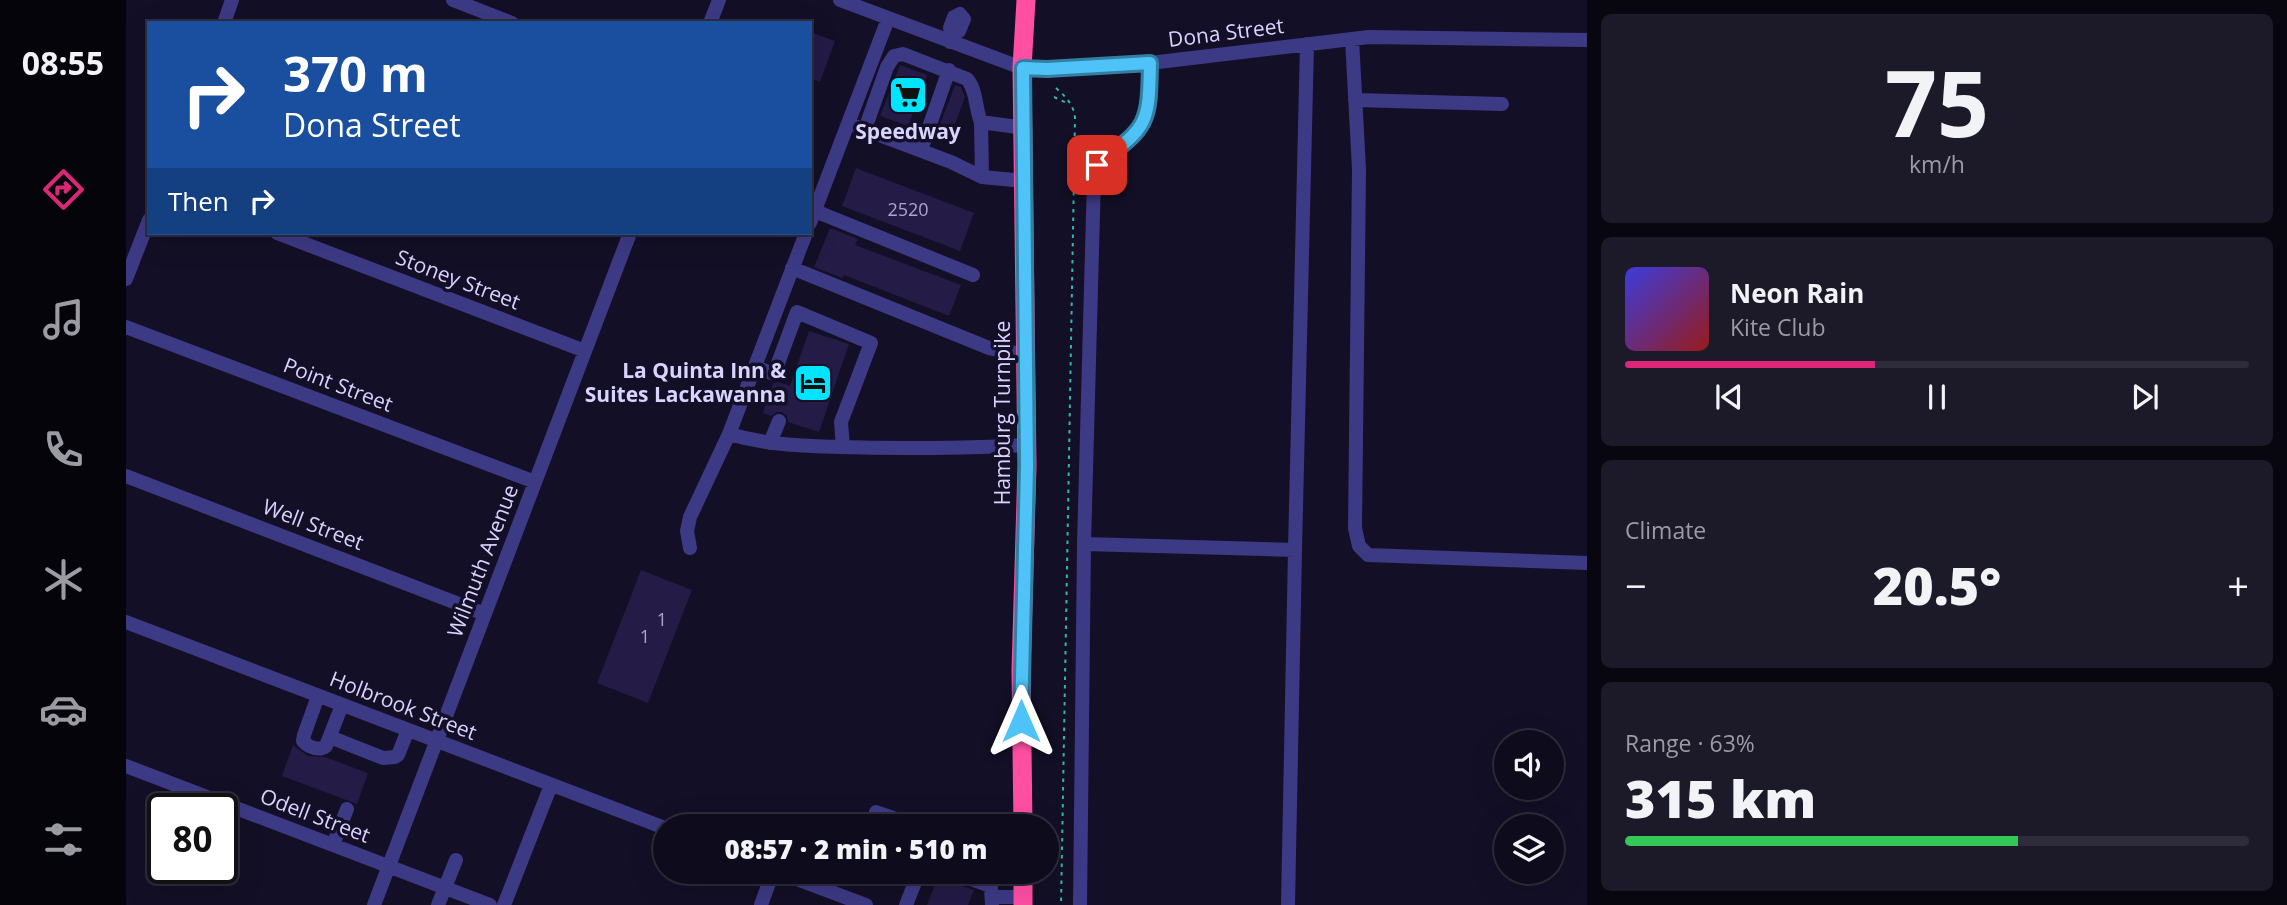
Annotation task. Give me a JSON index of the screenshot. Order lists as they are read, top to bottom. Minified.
{"streets":{"highway":["Hamburg Turnpike"],"street":["Dona Street","Stoney Street","Point Street","Well Street","Wilmuth Avenue","Holbrook Street","Odell Street"]},"crossings":[["Dona Street","Hamburg Turnpike"],["Stoney Street","Wilmuth Avenue"],["Point Street","Wilmuth Avenue"],["Well Street","Wilmuth Avenue"],["Wilmuth Avenue","Holbrook Street"],["Wilmuth Avenue","Odell Street"]],"places":{"supermarket":["Speedway"],"hotel":["La Quinta Inn & Suites Lackawanna"]},"house_numbers":["2520","1","1"],"page":{"tabs":"08:55","tile":[["75","km/h"],"Climate",["Range · 63%","315 km"]],"turn":["370 m","Dona Street"],"then":"Then","song":["Neon Rain","Kite Club"],"heat":["−","20.5°","+"],"limit":"80","trip":"08:57 · 2 min · 510 m"}}
